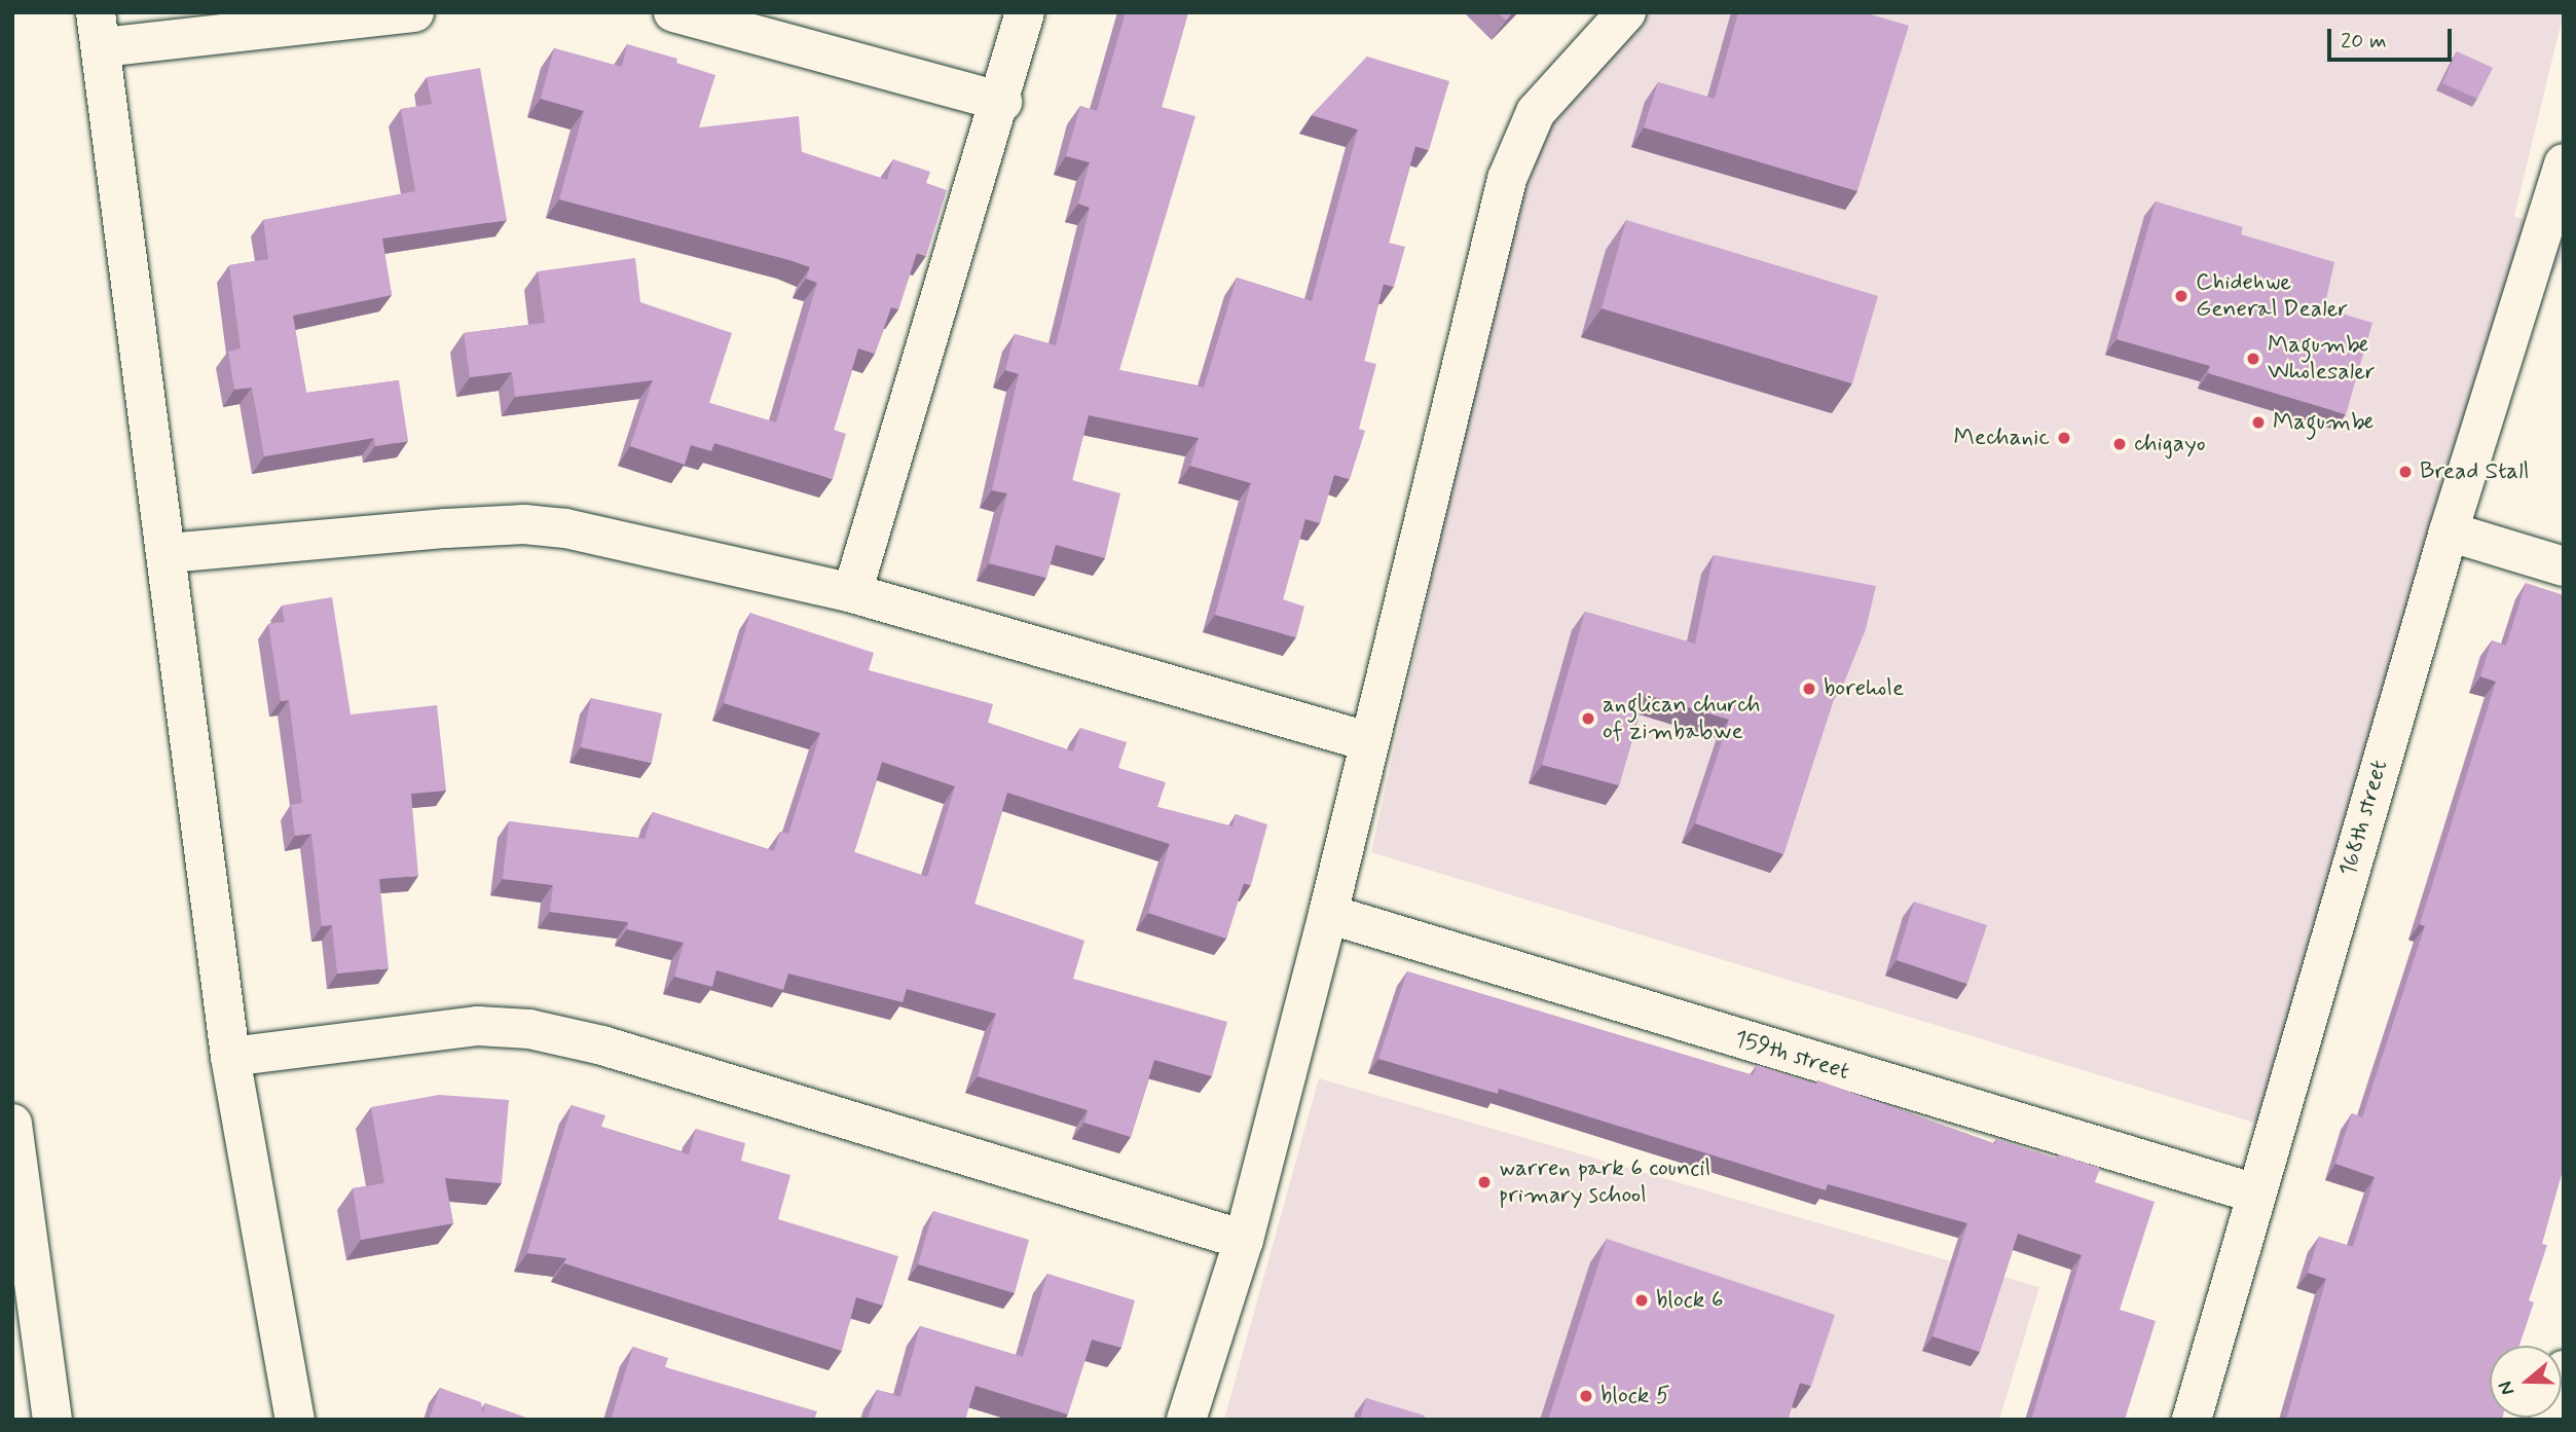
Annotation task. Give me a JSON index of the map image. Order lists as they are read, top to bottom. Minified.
{"streets":{"main road":["168th street","159th street"]},"crossings":[["168th street","159th street"]],"places":["Chidehwe General Dealer","Magumbe Wholesaler","Magumbe","Mechanic","chigayo","Bread Stall","borehole","anglican church of zimbabwe","warren park 6 council primary school","block 6","block 5"],"scale_bar":"20 m","north":"left"}
